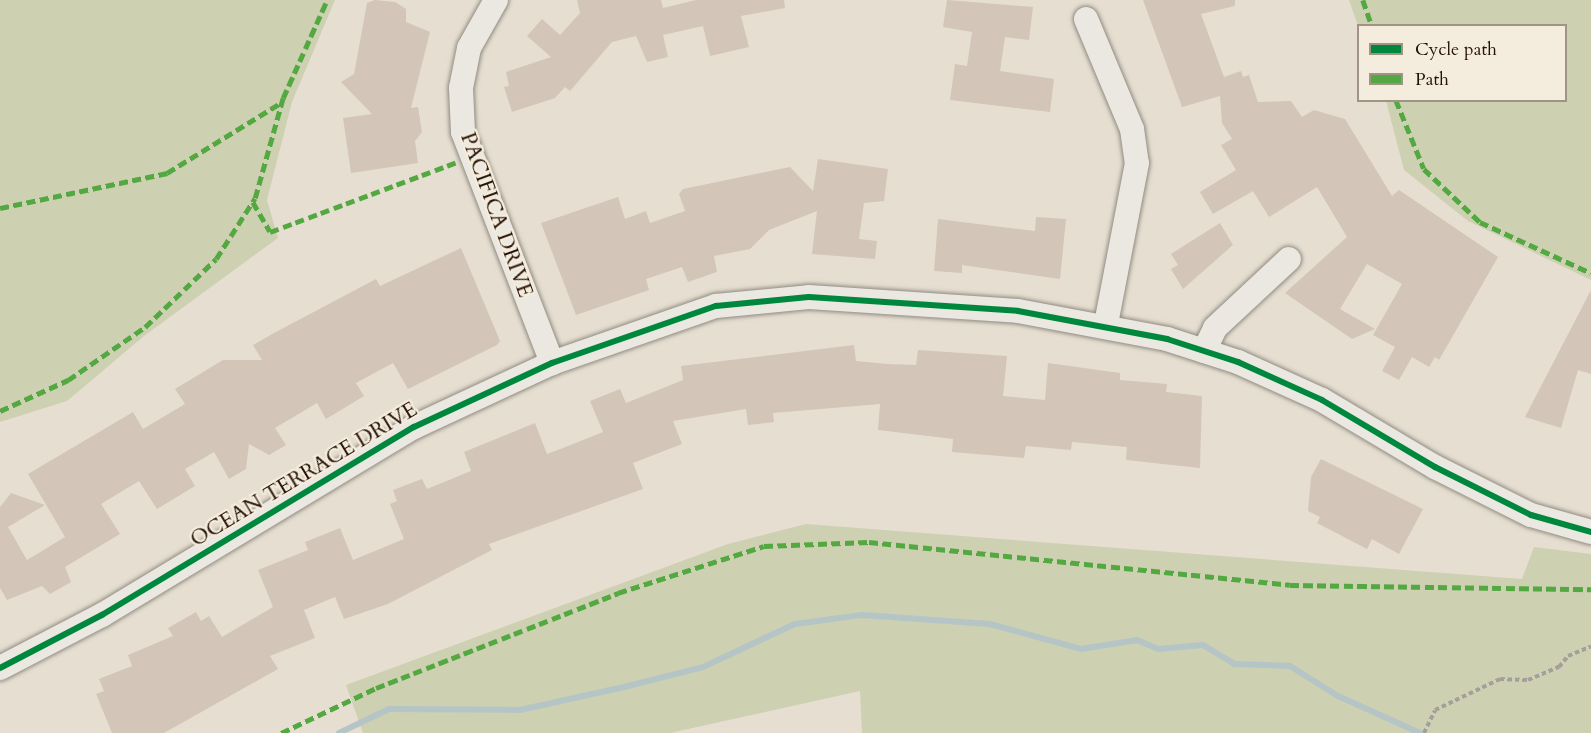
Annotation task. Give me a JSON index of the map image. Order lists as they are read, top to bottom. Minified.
{"streets":{"street":["PACIFICA DRIVE","OCEAN TERRACE DRIVE"]},"crossings":[["PACIFICA DRIVE","OCEAN TERRACE DRIVE"]],"legend":["Cycle path","Path"]}
